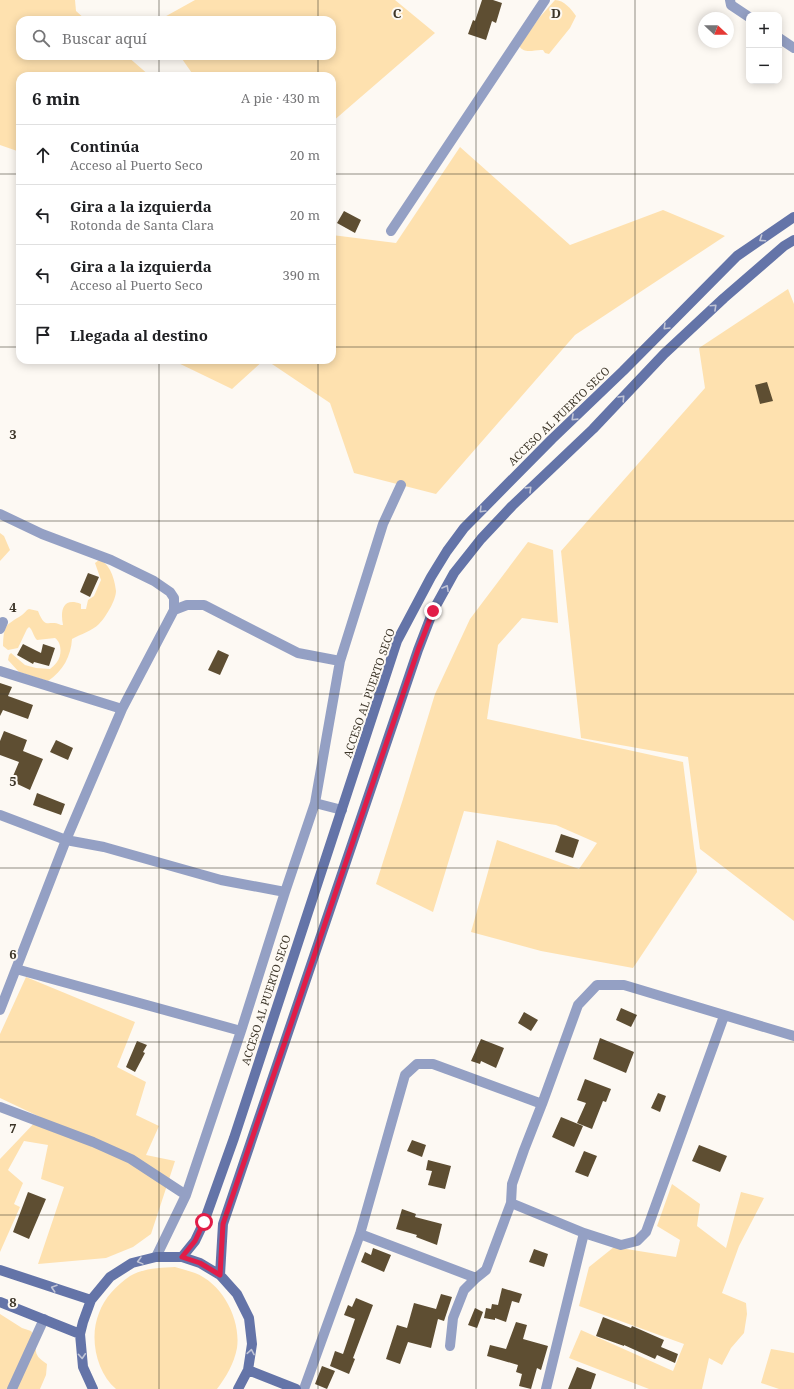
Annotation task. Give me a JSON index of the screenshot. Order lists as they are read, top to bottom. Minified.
{"streets":{"main road":["ACCESO AL PUERTO SECO"]},"north":"right","page":{"map_buttons":["+","−"],"search":"Buscar aquí","heading":["6 min","A pie · 430 m"],"list":[["Continúa","Acceso al Puerto Seco","20 m"],["Gira a la izquierda","Rotonda de Santa Clara","20 m"],["Gira a la izquierda","Acceso al Puerto Seco","390 m"],"Llegada al destino"]},"grid":{"columns":["C","D"],"rows":["3","4","5","6","7","8"]}}
